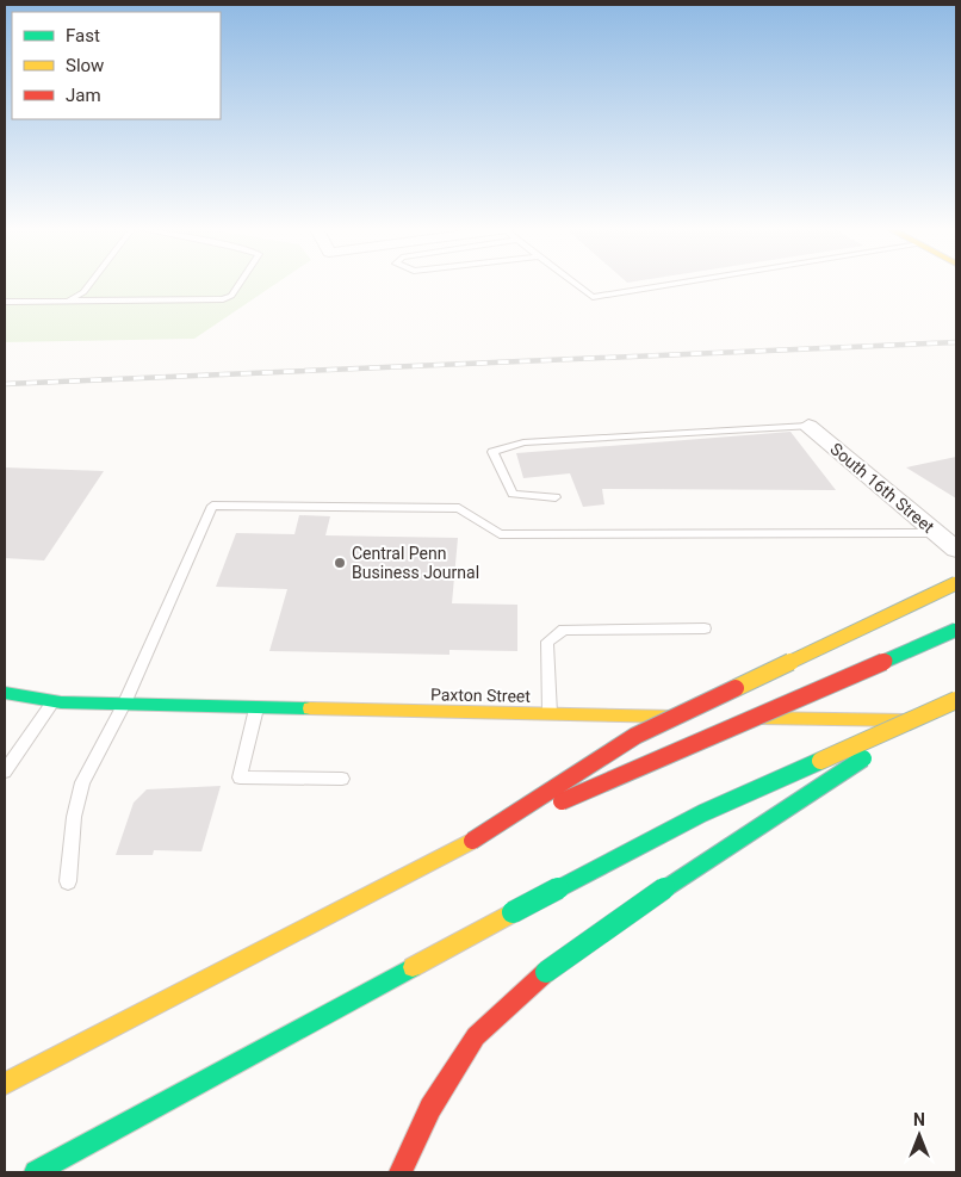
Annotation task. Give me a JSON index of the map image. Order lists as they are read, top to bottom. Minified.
{"streets":{"main road":["Paxton Street"],"street":["South 16th Street"]},"places":["Central Penn Business Journal"],"legend":["Fast","Slow","Jam"],"north":"top"}
